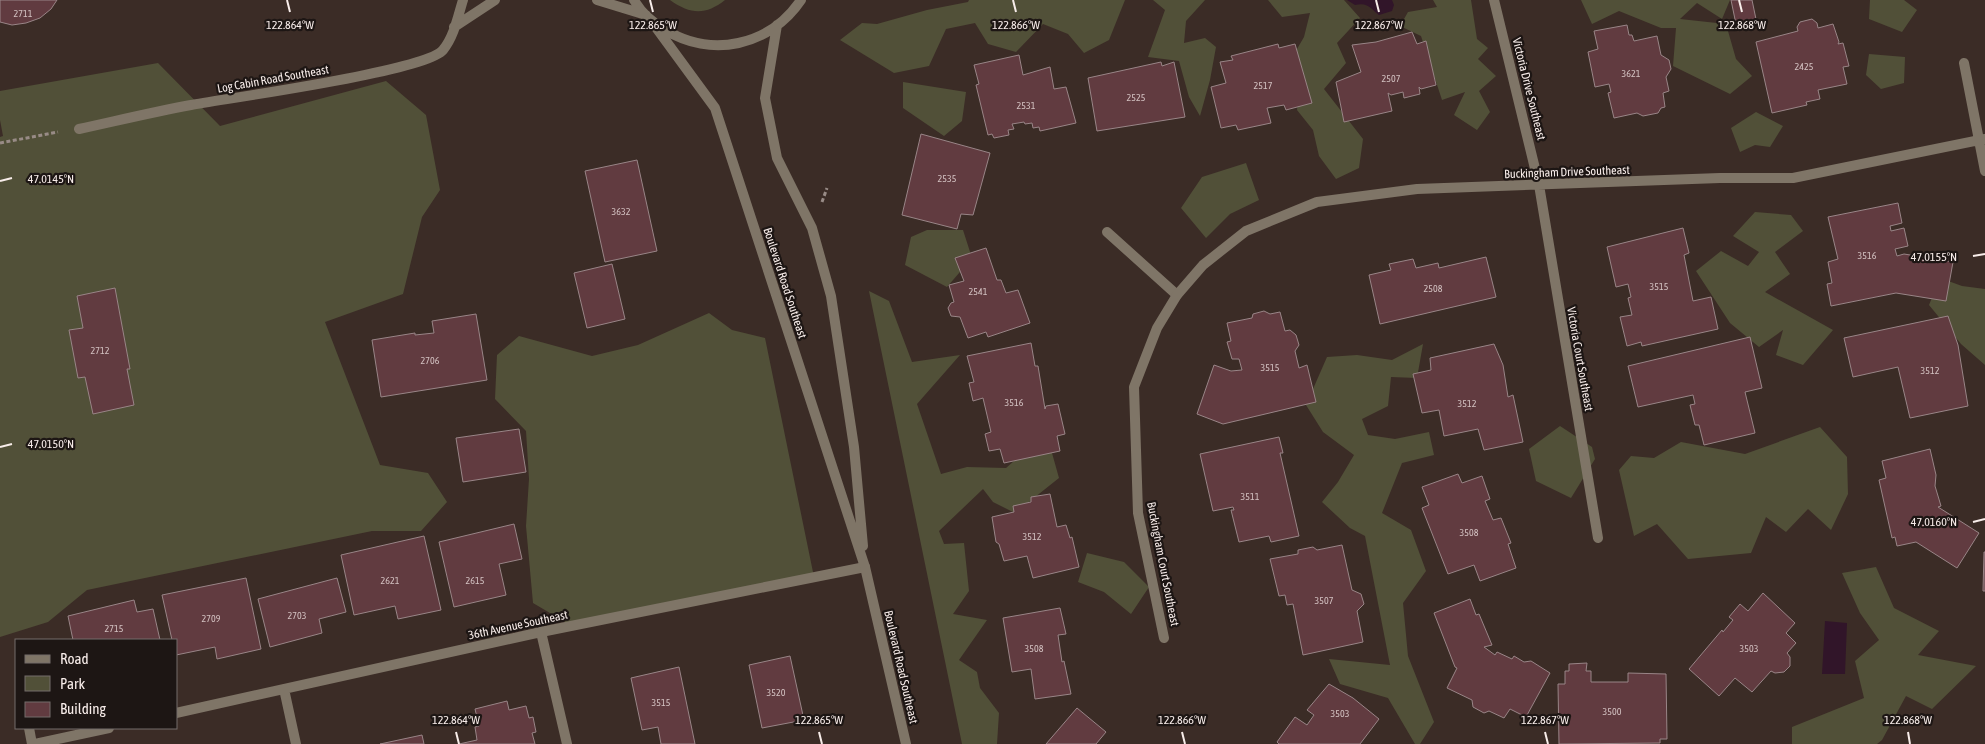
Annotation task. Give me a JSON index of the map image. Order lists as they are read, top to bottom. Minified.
{"streets":{"street":["Log Cabin Road Southeast","Victoria Drive Southeast","Buckingham Drive Southeast","Boulevard Road Southeast","Victoria Court Southeast","Buckingham Court Southeast","36th Avenue Southeast"]},"crossings":[["Victoria Drive Southeast","Buckingham Drive Southeast"],["Victoria Drive Southeast","Victoria Court Southeast"],["Buckingham Drive Southeast","Victoria Court Southeast"],["Buckingham Drive Southeast","Buckingham Court Southeast"],["Boulevard Road Southeast","36th Avenue Southeast"]],"house_numbers":["2711","2425","3621","2507","2517","2525","2531","2535","3632","3516","3515","2508","2541","2712","2706","3515","3512","3516","3512","3511","3508","3512","2621","2615","3507","2703","2709","2715","3508","3503","3520","3515","3500","3503"],"legend":["Road","Park","Building"],"coordinates":["122.864°W","122.865°W","122.866°W","122.867°W","122.868°W","47.0145°N","47.0155°N","47.0150°N","47.0160°N"]}
